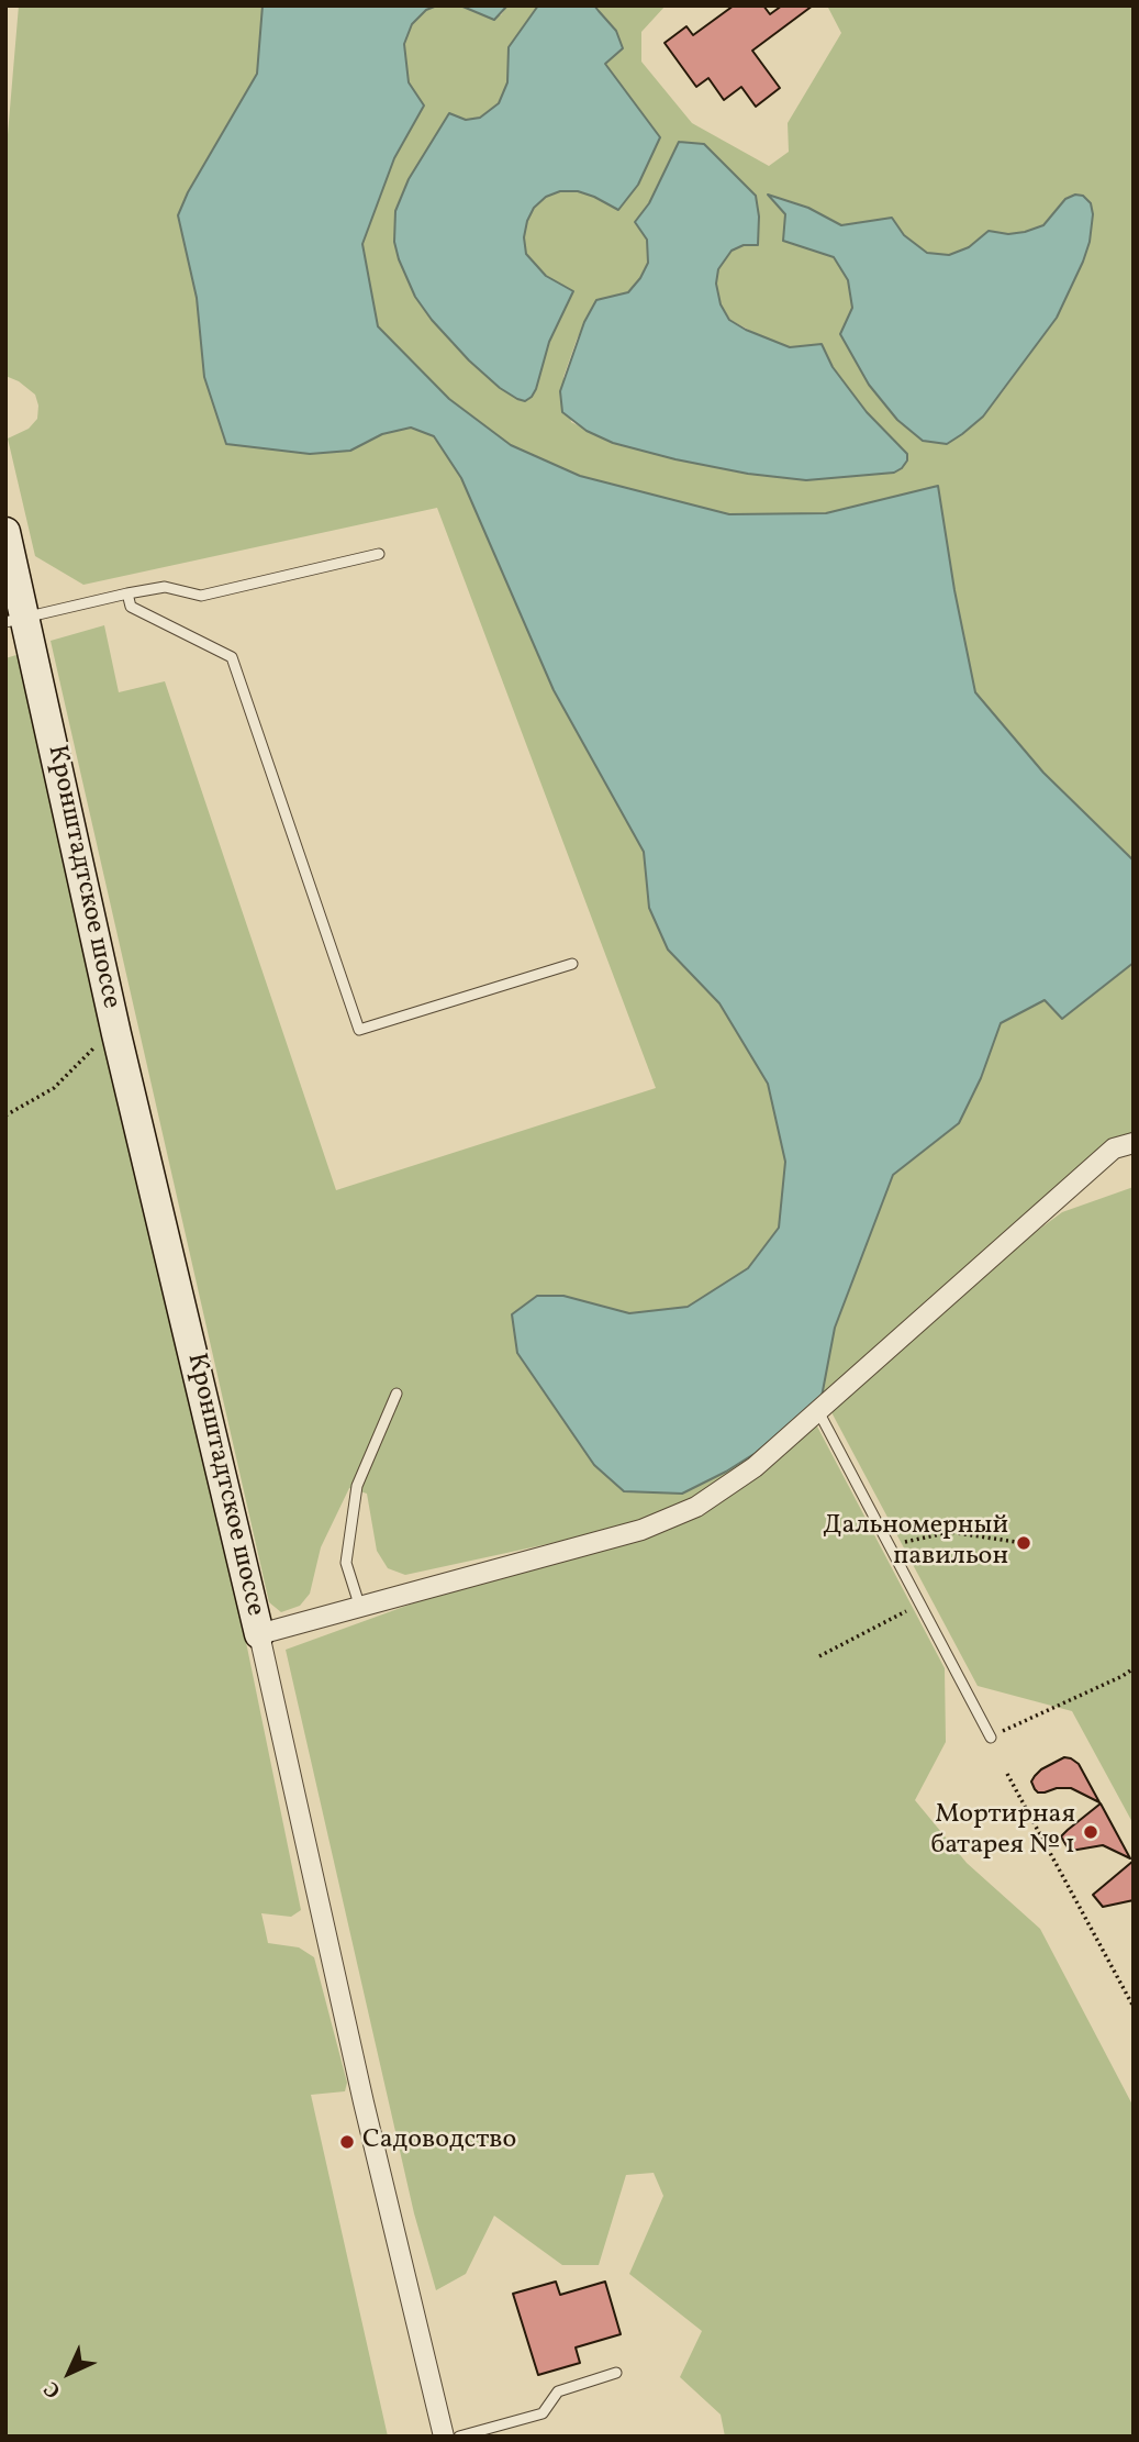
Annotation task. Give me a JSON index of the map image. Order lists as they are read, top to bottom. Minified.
{"streets":{"street":["Кронштадтское шоссе"]},"places":["Дальномерный павильон","Мортирная батарея № 1","Садоводство"],"north":"bottom left"}
